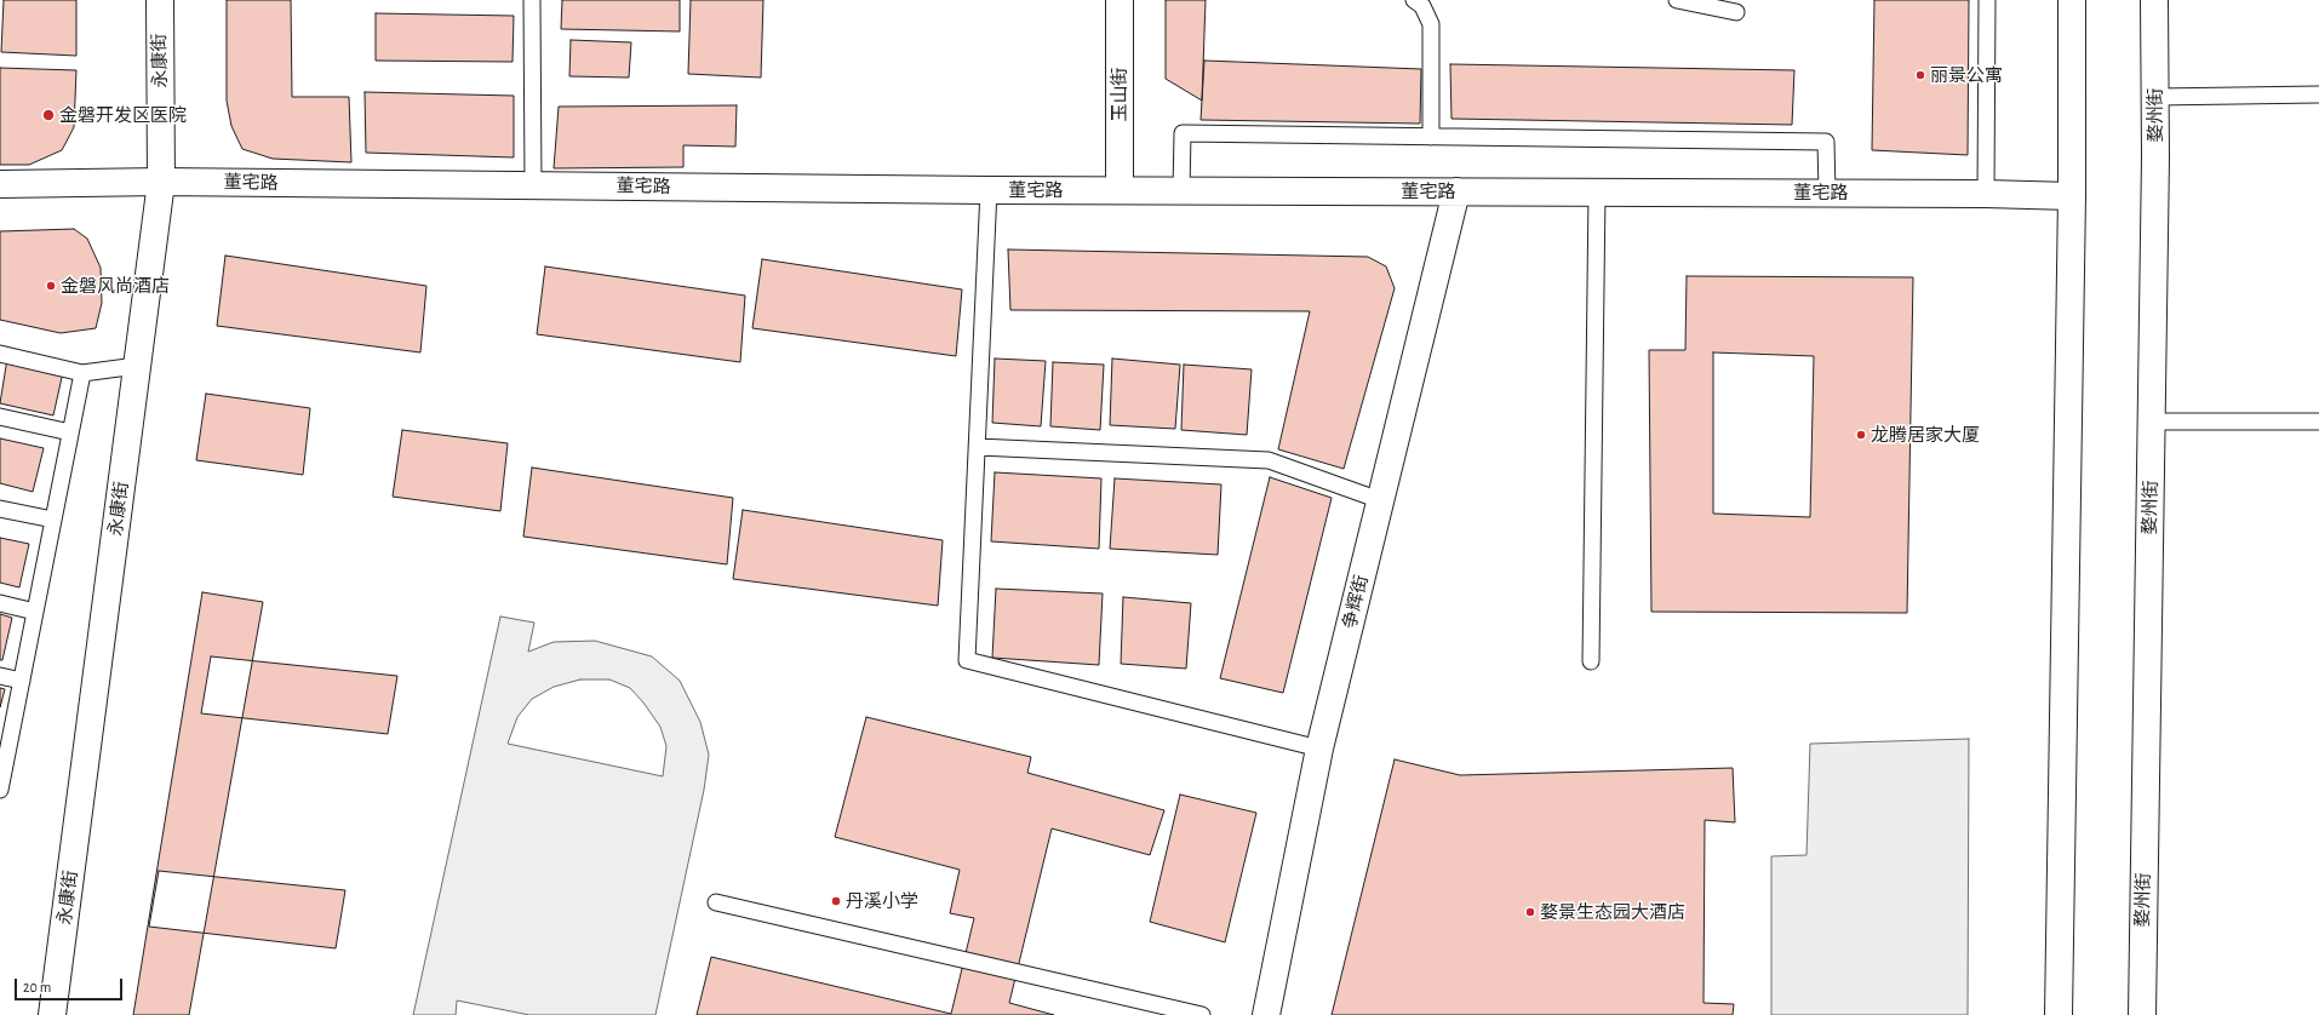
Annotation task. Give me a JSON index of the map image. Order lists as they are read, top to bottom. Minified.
{"streets":{"street":["永康街","玉山街","婺州街","董宅路","争辉街"]},"crossings":[["永康街","董宅路"],["玉山街","董宅路"],["董宅路","争辉街"]],"places":["丽景公寓","金磐开发区医院","金磐风尚酒店","龙腾居家大厦","丹溪小学","婺景生态园大酒店"],"scale_bar":"20 m"}
